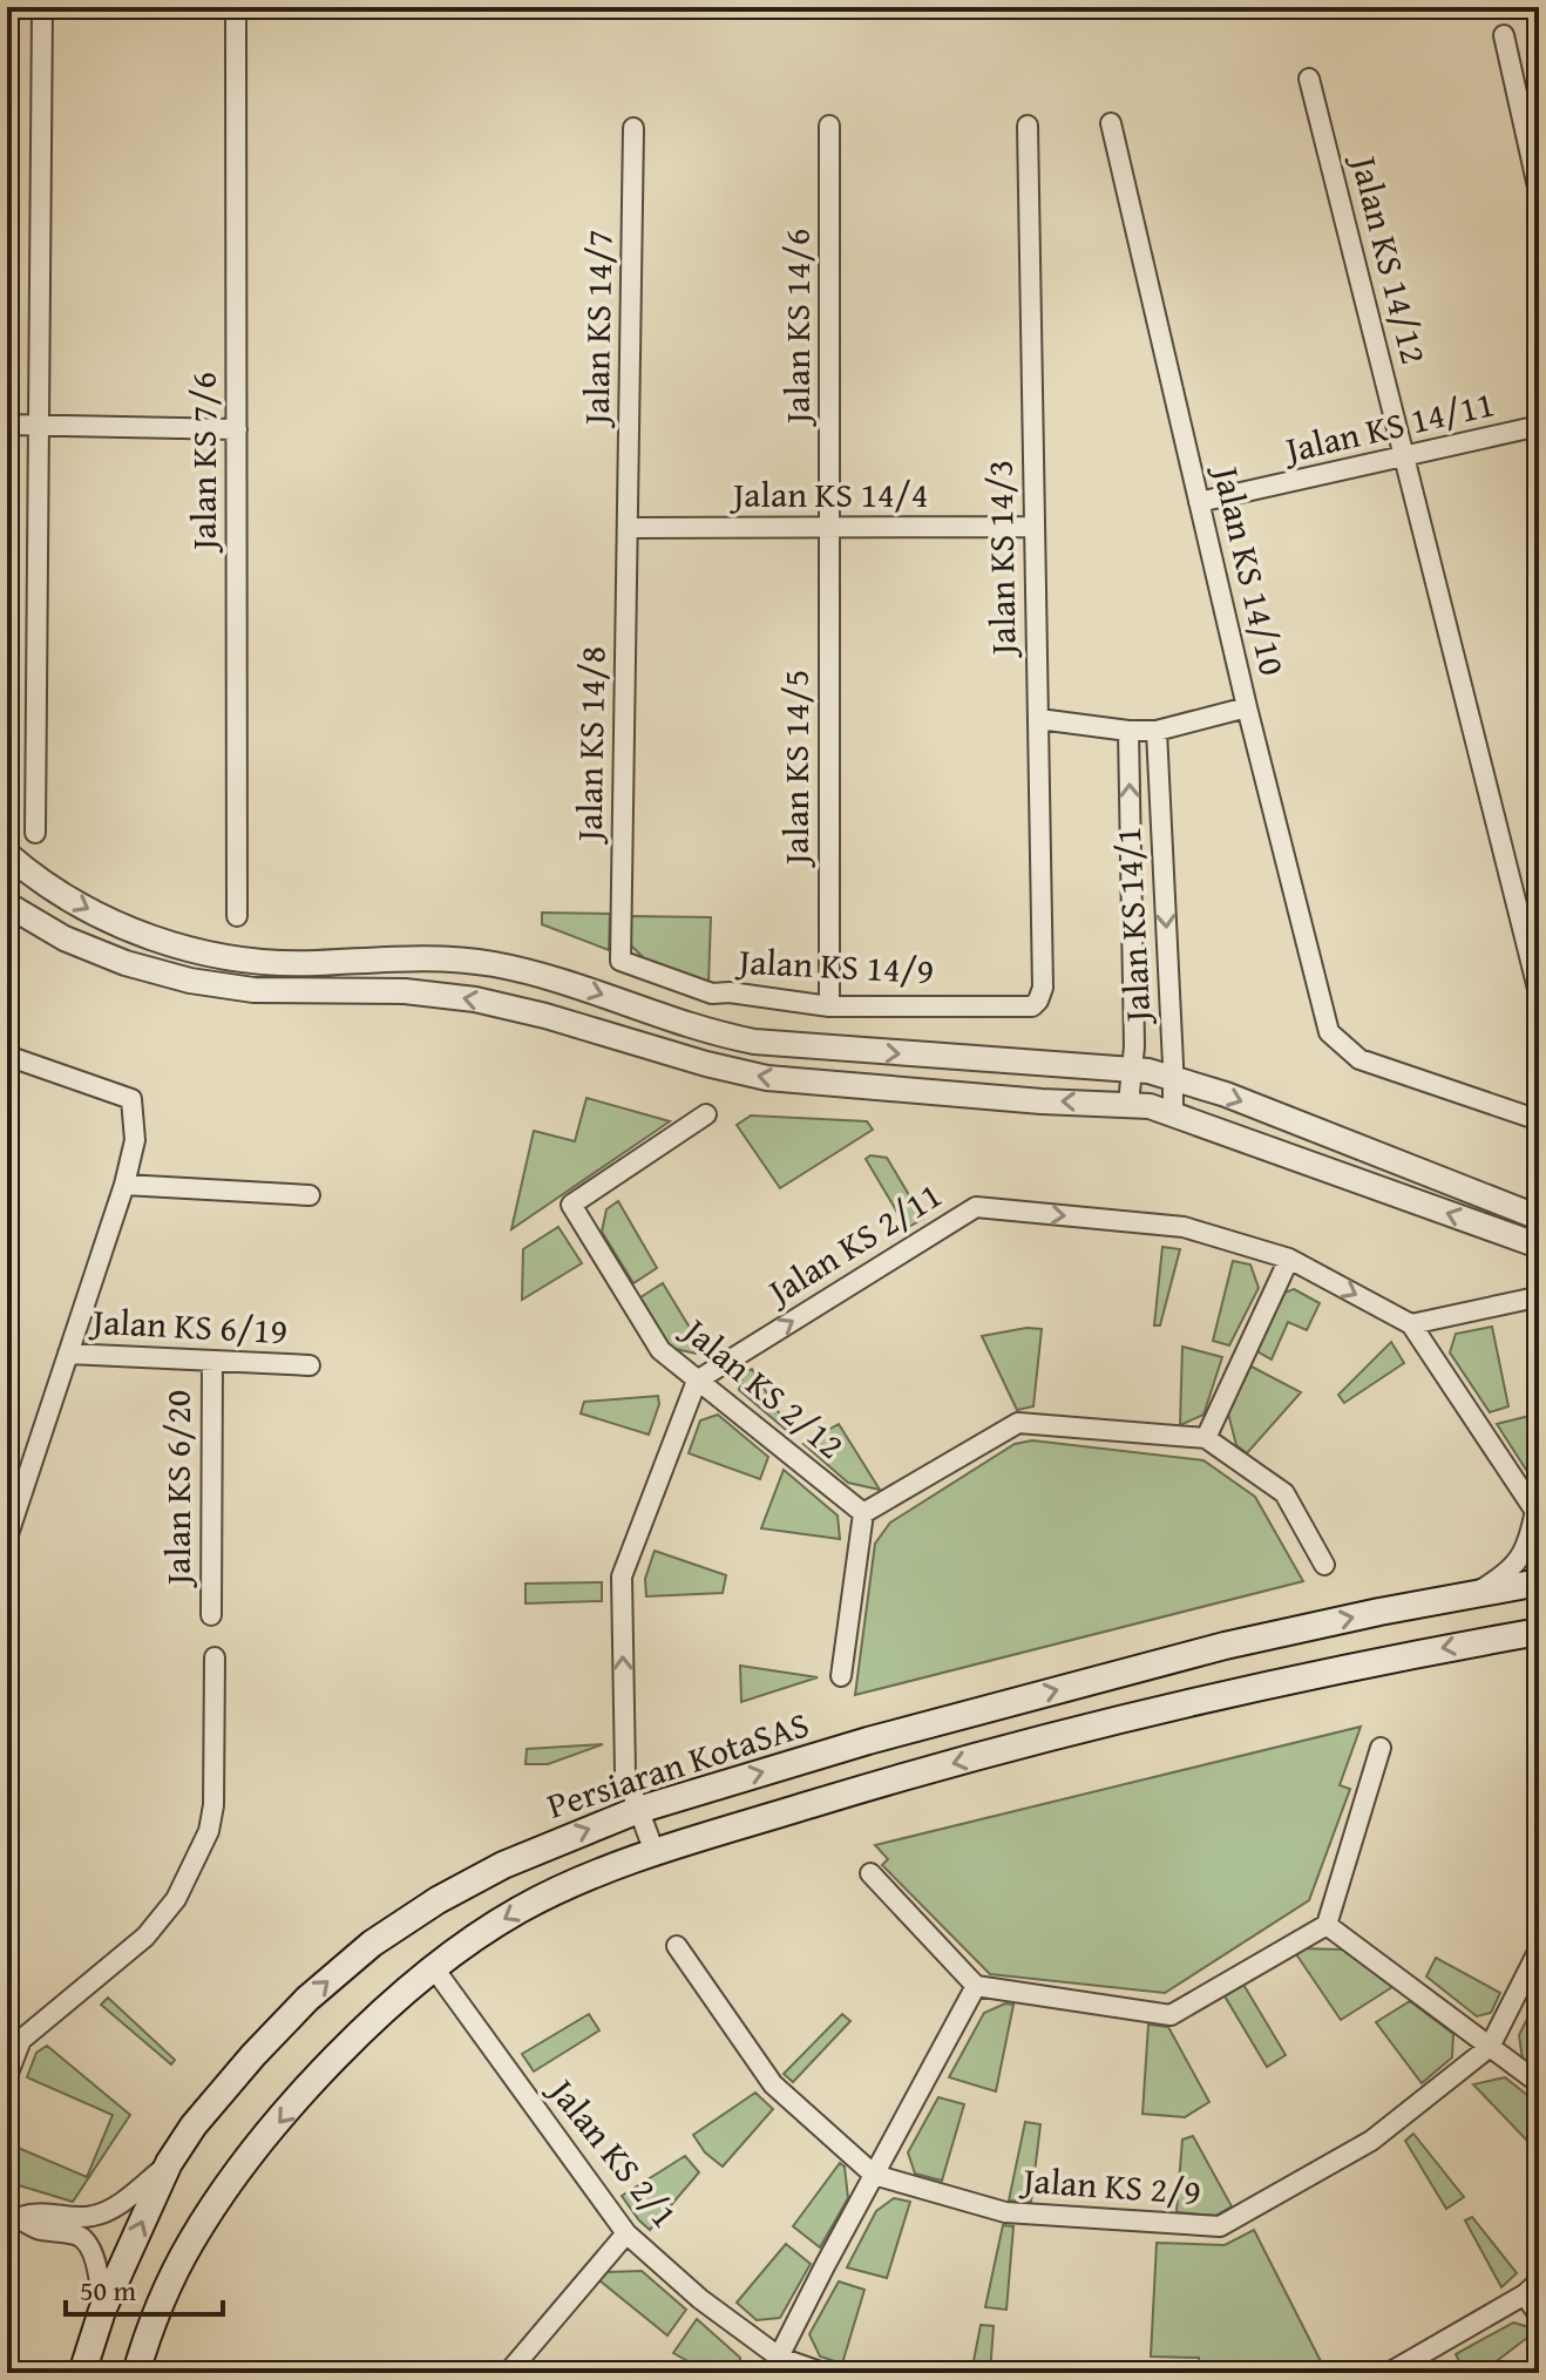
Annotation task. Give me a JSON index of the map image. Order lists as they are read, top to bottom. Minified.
{"streets":{"main road":["Persiaran KotaSAS"],"street":["Jalan KS 14/12","Jalan KS 14/6","Jalan KS 14/7","Jalan KS 14/11","Jalan KS 7/6","Jalan KS 14/4","Jalan KS 14/3","Jalan KS 14/10","Jalan KS 14/8","Jalan KS 14/5","Jalan KS 14/1","Jalan KS 14/9","Jalan KS 2/11","Jalan KS 6/19","Jalan KS 2/12","Jalan KS 6/20","Jalan KS 2/1","Jalan KS 2/9"]},"crossings":[["Jalan KS 14/12","Jalan KS 14/11"],["Jalan KS 14/6","Jalan KS 14/4"],["Jalan KS 14/6","Jalan KS 14/5"],["Jalan KS 14/7","Jalan KS 14/4"],["Jalan KS 14/7","Jalan KS 14/8"],["Jalan KS 14/11","Jalan KS 14/10"],["Jalan KS 14/4","Jalan KS 14/3"],["Jalan KS 14/4","Jalan KS 14/8"],["Jalan KS 14/4","Jalan KS 14/5"],["Jalan KS 14/3","Jalan KS 14/9"],["Jalan KS 14/8","Jalan KS 14/9"],["Jalan KS 14/5","Jalan KS 14/9"],["Jalan KS 2/11","Jalan KS 2/12"],["Jalan KS 6/19","Jalan KS 6/20"]],"scale_bar":"50 m"}
